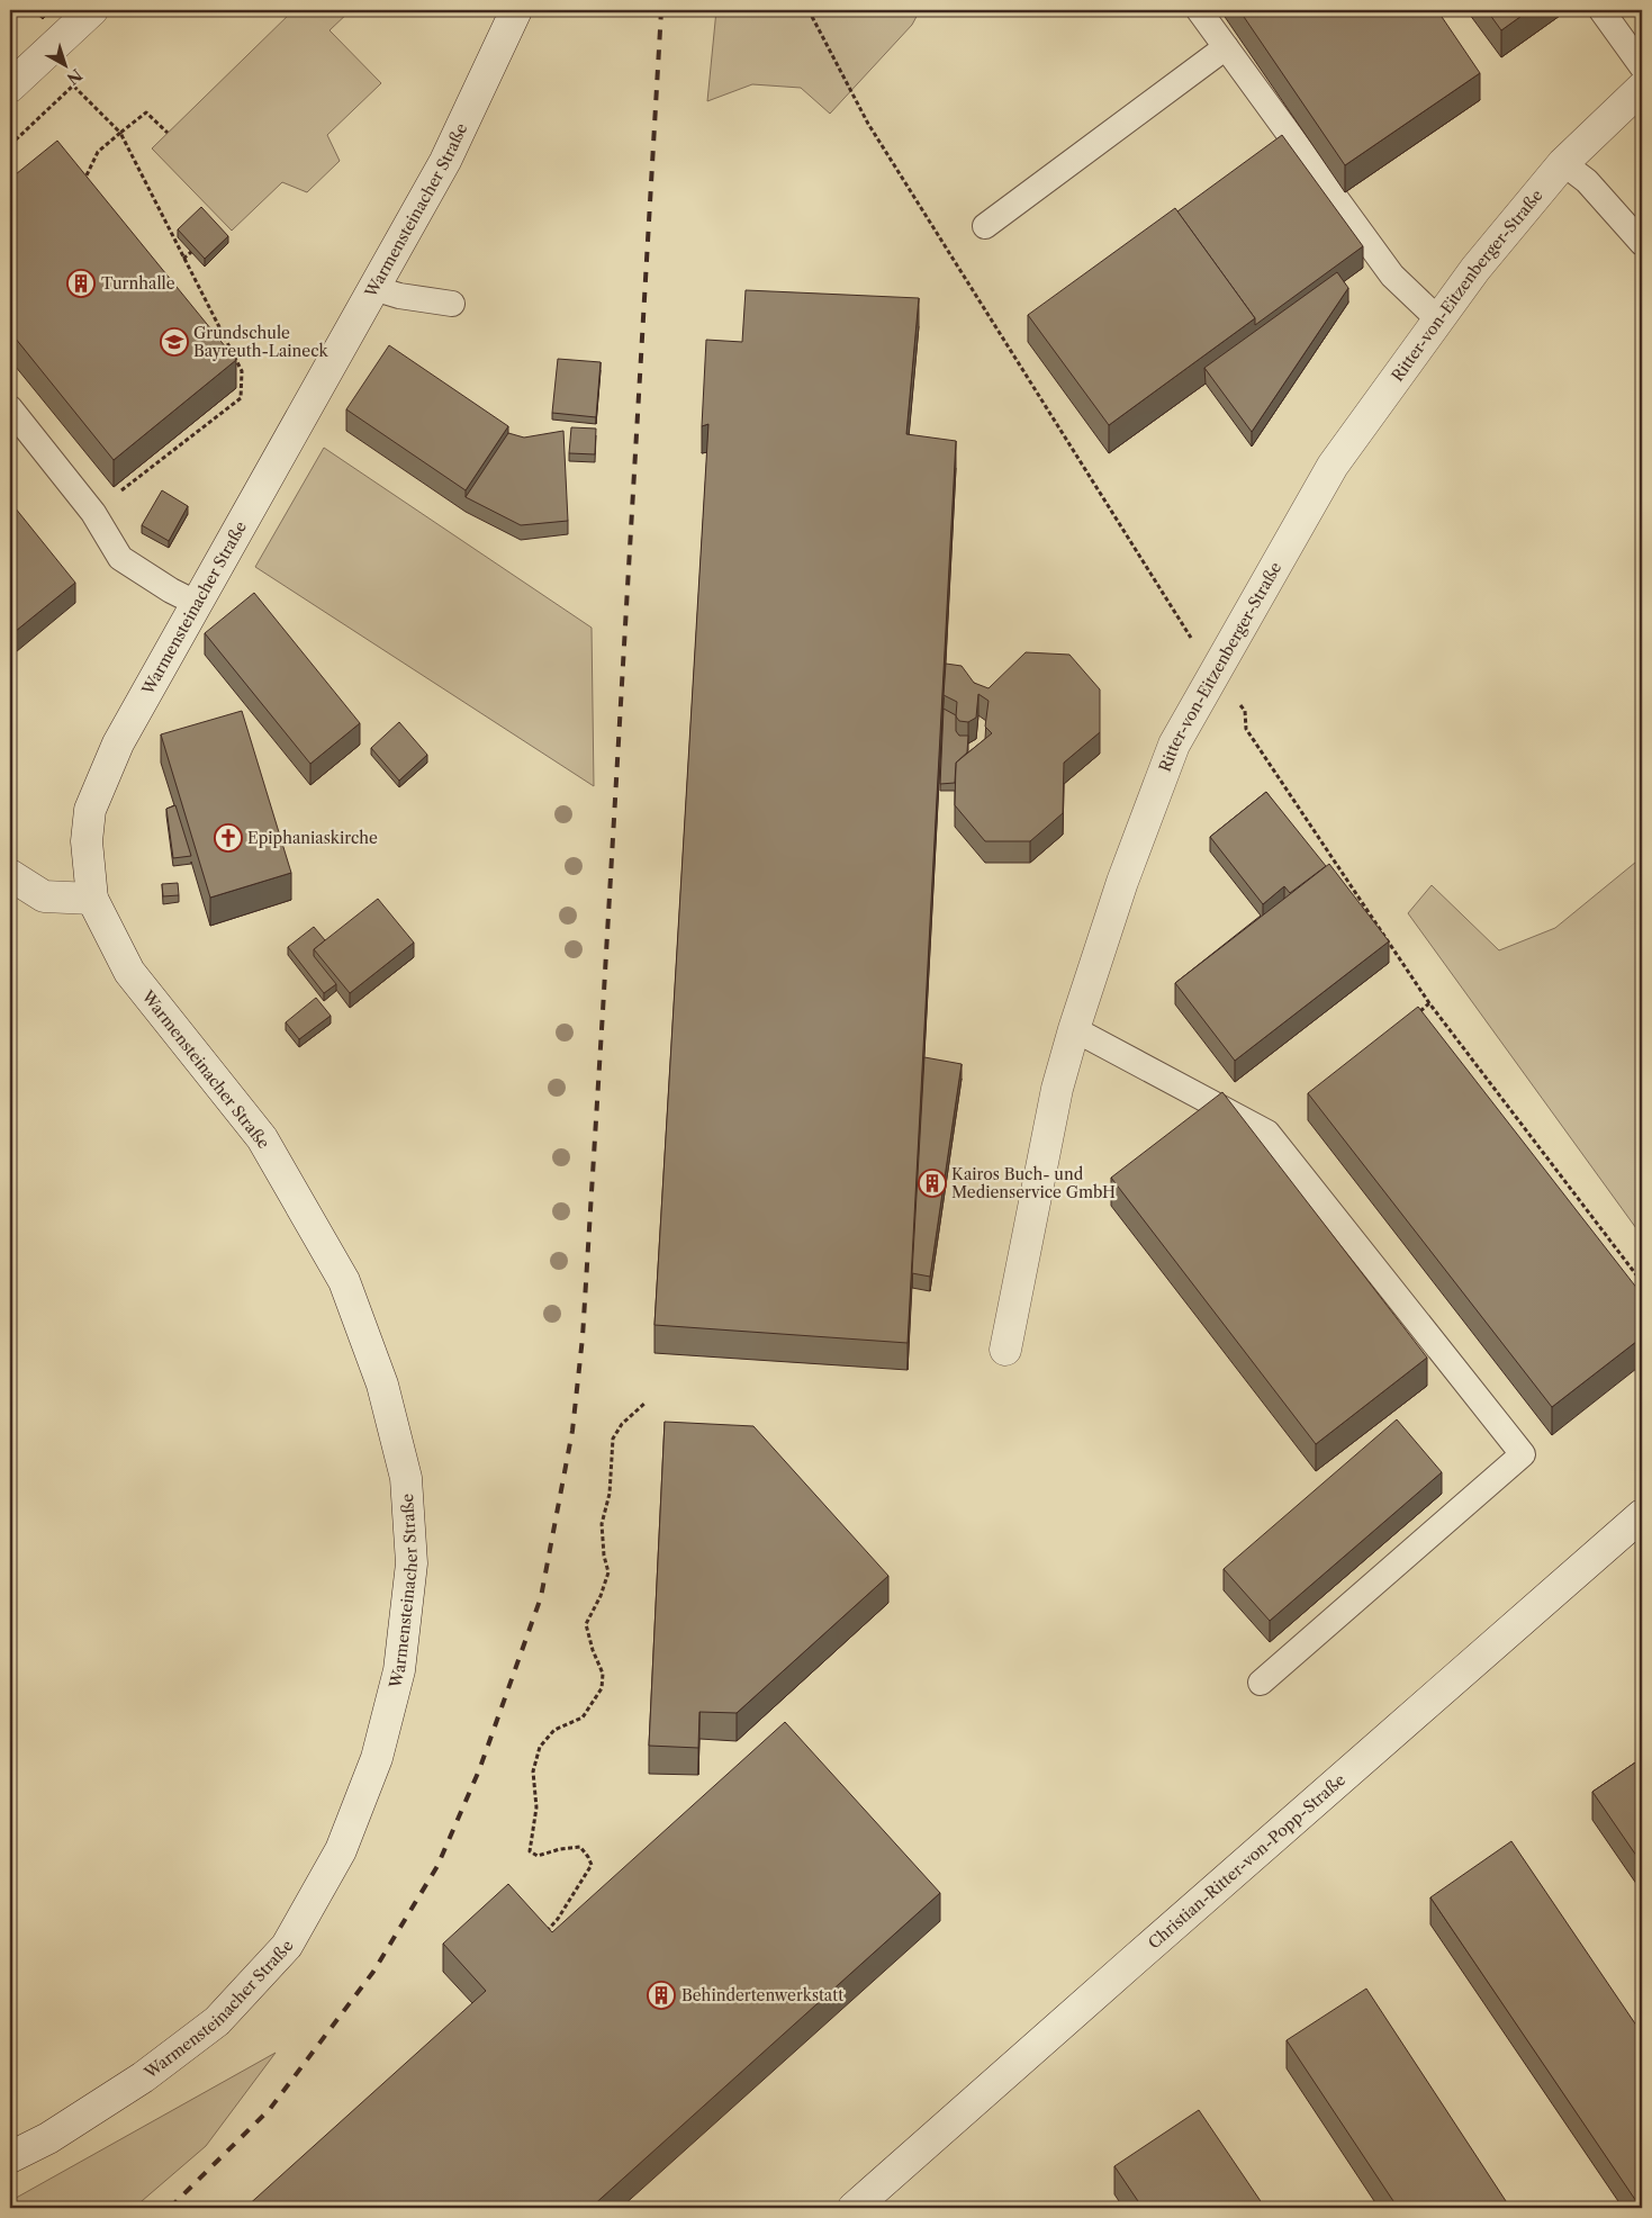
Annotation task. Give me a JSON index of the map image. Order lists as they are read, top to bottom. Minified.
{"streets":{"street":["Warmensteinacher Straße","Ritter-von-Eitzenberger-Straße","Christian-Ritter-von-Popp-Straße"]},"places":{"building":["Turnhalle","Kairos Buch- und Medienservice GmbH","Behindertenwerkstatt"],"school or university":["Grundschule Bayreuth-Laineck"],"church":["Epiphaniaskirche"]},"north":"bottom right"}
